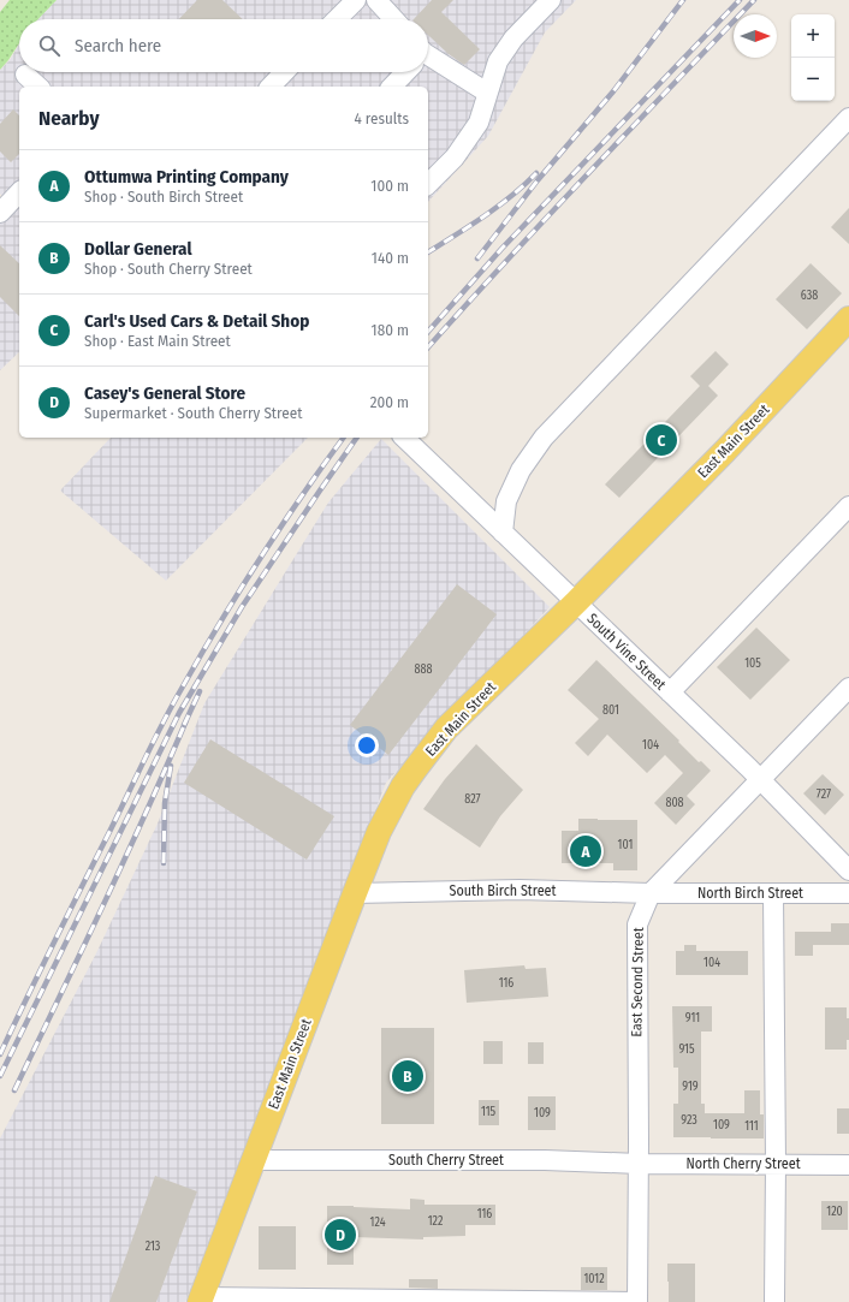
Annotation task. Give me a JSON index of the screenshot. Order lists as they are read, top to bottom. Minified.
{"streets":{"main road":["East Main Street"],"street":["South Vine Street","South Birch Street","North Birch Street","East Second Street","South Cherry Street","North Cherry Street"]},"crossings":[["East Main Street","South Vine Street"],["East Main Street","South Birch Street"],["East Main Street","South Cherry Street"],["South Vine Street","East Second Street"],["South Birch Street","North Birch Street"],["South Birch Street","East Second Street"],["North Birch Street","East Second Street"],["East Second Street","South Cherry Street"],["East Second Street","North Cherry Street"],["South Cherry Street","North Cherry Street"]],"house_numbers":["638","105","888","801","104","727","827","808","101","104","116","911","915","919","115","109","923","109","111","120","116","122","124","213","1012"],"north":"right","page":{"map_buttons":["+","−"],"search":"Search here","heading":["Nearby","4 results"],"list":[{"mark":"A","name":"Ottumwa Printing Company","note":"Shop · South Birch Street","value":"100 m"},{"mark":"B","name":"Dollar General","note":"Shop · South Cherry Street","value":"140 m"},{"mark":"C","name":"Carl's Used Cars & Detail Shop","note":"Shop · East Main Street","value":"180 m"},{"mark":"D","name":"Casey's General Store","note":"Supermarket · South Cherry Street","value":"200 m"}],"pins":["C","A","B","D"]}}
